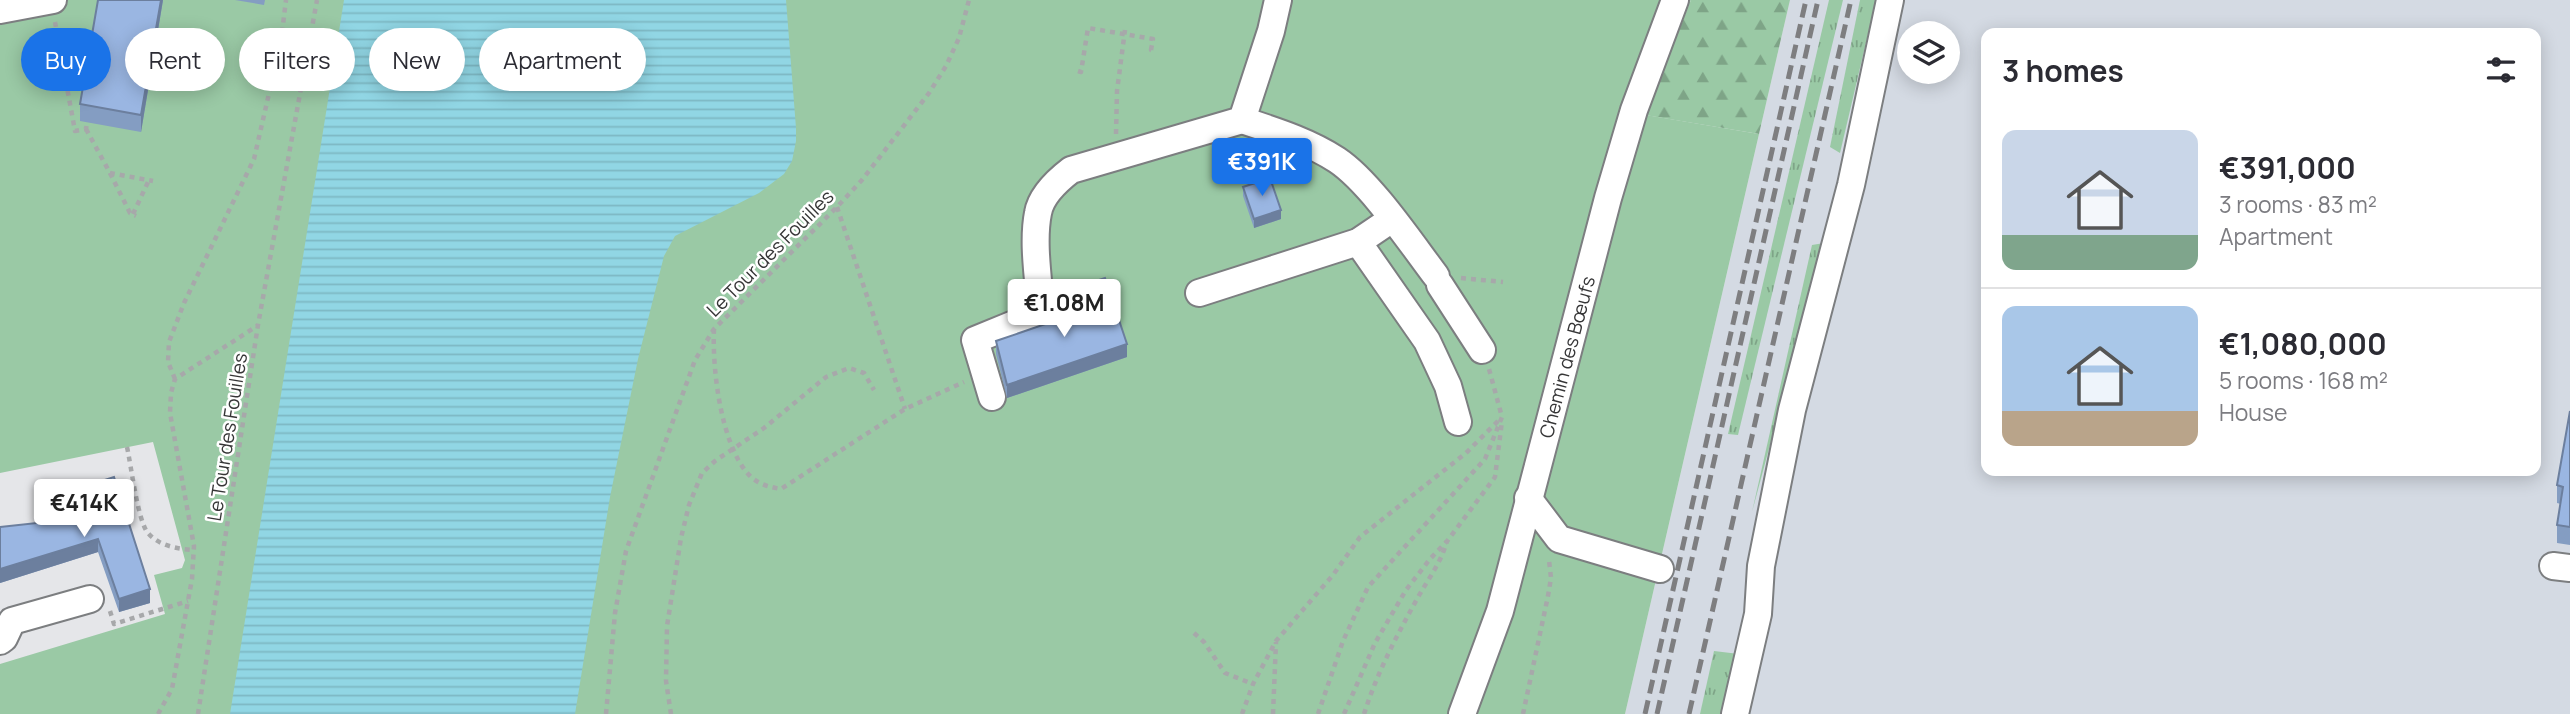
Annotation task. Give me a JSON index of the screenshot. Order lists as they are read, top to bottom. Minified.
{"streets":{"street":["Chemin des Bœufs"],"path":["Le Tour des Fouilles"]},"page":{"chip":["Buy","Rent","Filters","New","Apartment"],"heading":"3 homes","list":[{"name":"€391,000","note":"3 rooms · 83 m² · Apartment"},{"name":"€1,080,000","note":"5 rooms · 168 m² · House"}],"price":["€391K","€1.08M","€414K"]}}
